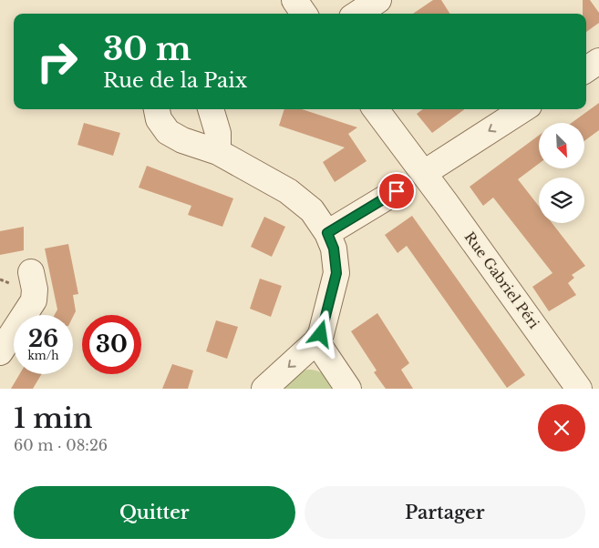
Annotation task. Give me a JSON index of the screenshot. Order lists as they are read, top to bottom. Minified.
{"streets":{"street":["Rue Gabriel Péri"]},"north":"bottom right","page":{"turn":["30 m","Rue de la Paix"],"speed":"26 km/h","limit":"30","heading":["1 min","60 m · 08:26"],"buttons":["Quitter","Partager"]}}
